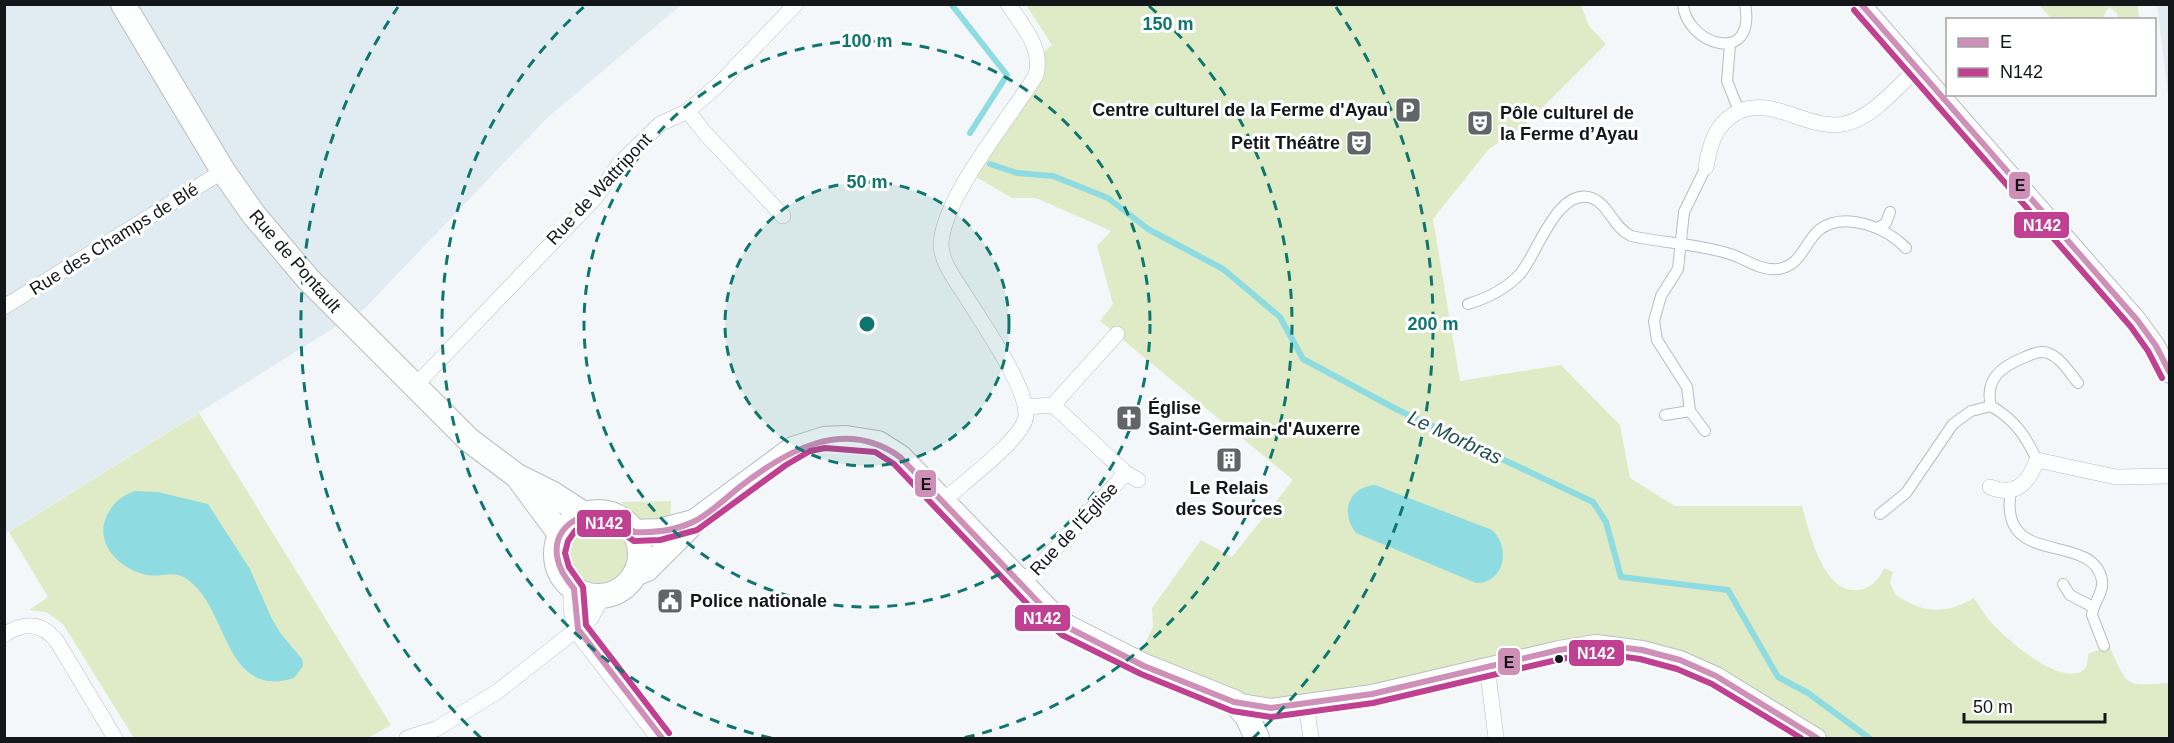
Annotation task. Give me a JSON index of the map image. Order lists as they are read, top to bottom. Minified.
{"streets":{"main road":["Rue de Pontault"],"street":["Rue de Wattripont","Rue des Champs de Blé","Rue de l'Église"]},"crossings":[["Rue de Wattripont","Rue de Pontault"],["Rue des Champs de Blé","Rue de Pontault"]],"water":["Le Morbras"],"places":{"parking":["Centre culturel de la Ferme d'Ayau"],"theatre":["Pôle culturel de la Ferme d’Ayau","Petit Théâtre"],"church":["Église Saint-Germain-d'Auxerre"],"building":["Le Relais des Sources"],"public building":["Police nationale"]},"lines":["transit line E","transit line N142"],"legend":["E","N142"],"scale_bar":"50 m","rings":["150 m","100 m","50 m","200 m"]}
